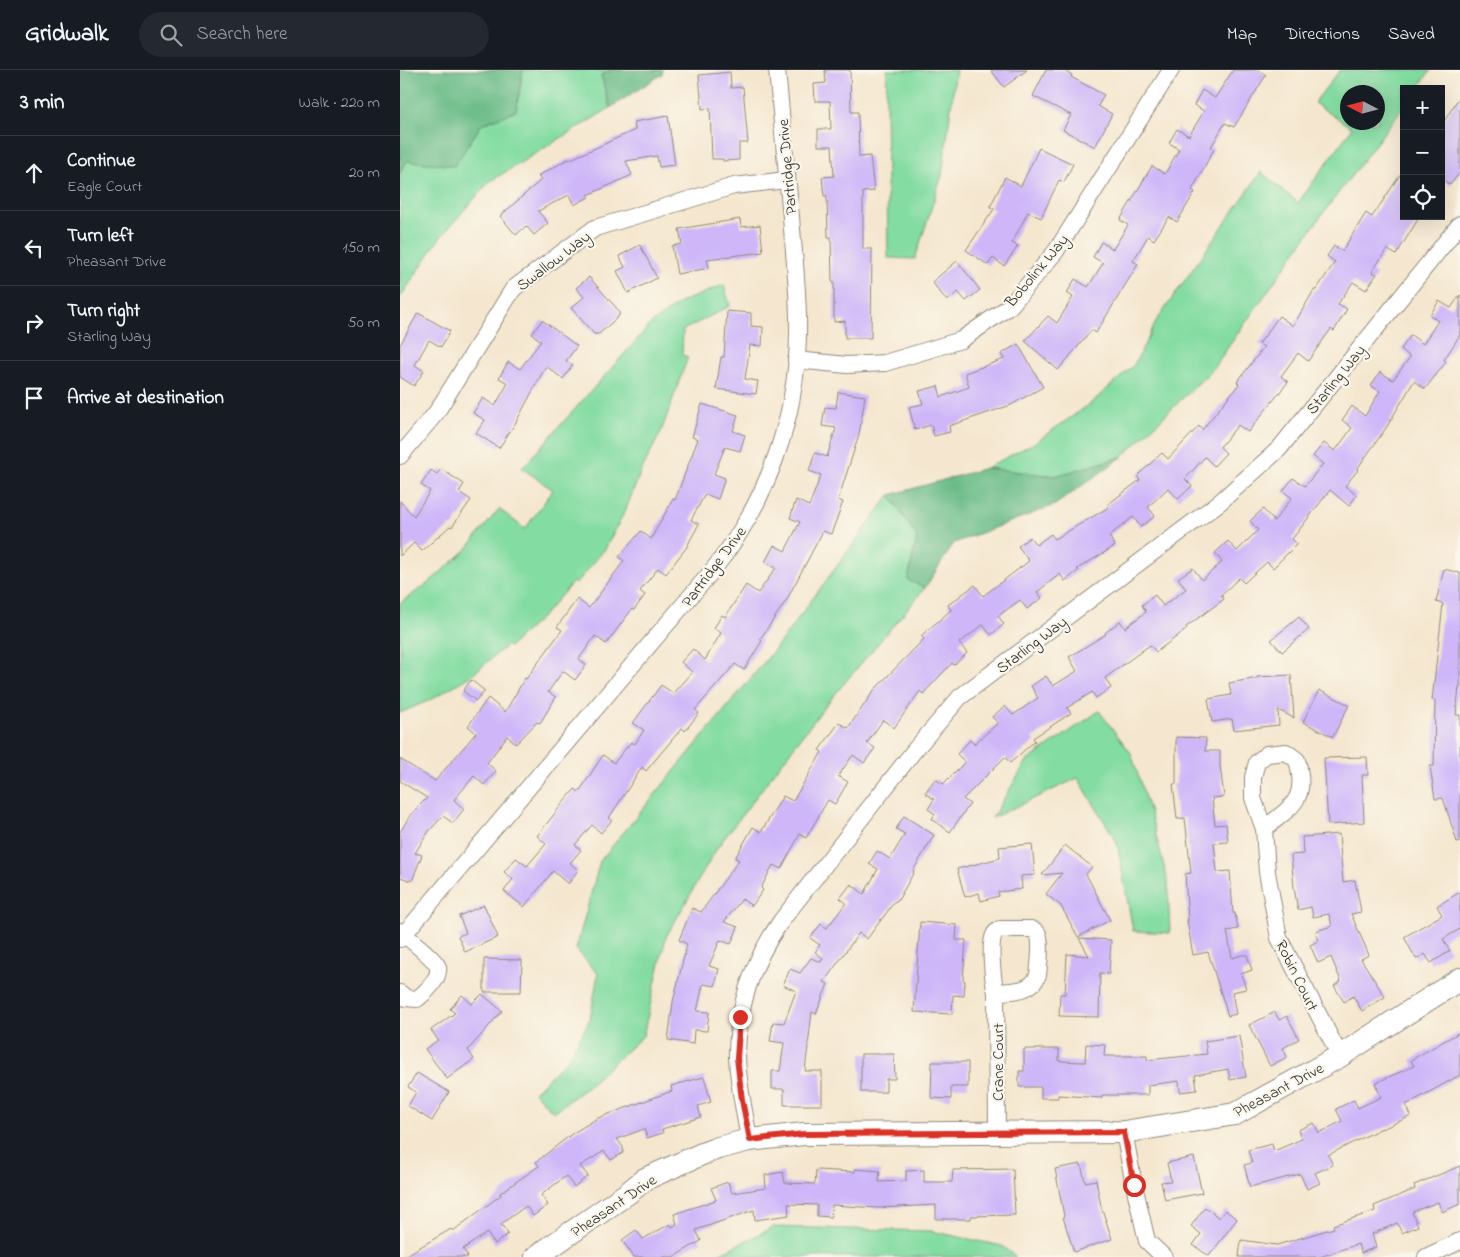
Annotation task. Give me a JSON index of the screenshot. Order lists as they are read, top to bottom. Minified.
{"streets":{"street":["Partridge Drive","Swallow Way","Bobolink Way","Starling Way","Robin Court","Crane Court","Pheasant Drive"]},"crossings":[["Partridge Drive","Swallow Way"],["Partridge Drive","Bobolink Way"],["Starling Way","Pheasant Drive"],["Robin Court","Pheasant Drive"],["Crane Court","Pheasant Drive"]],"north":"left","page":{"header":"Gridwalk","search":"Search here","nav":["Map","Directions","Saved"],"heading":["3 min","Walk · 220 m"],"map_buttons":["+","−"],"list":[["Continue","Eagle Court","20 m"],["Turn left","Pheasant Drive","150 m"],["Turn right","Starling Way","50 m"],"Arrive at destination"]}}
